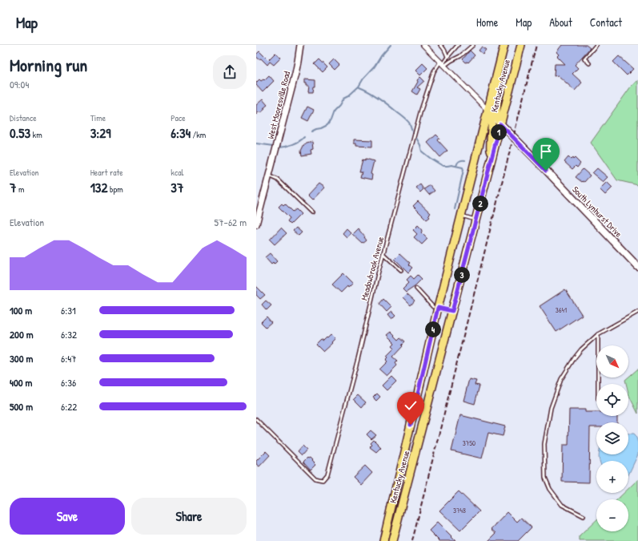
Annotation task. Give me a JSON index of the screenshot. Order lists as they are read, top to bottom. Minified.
{"streets":{"main road":["Kentucky Avenue","South Lynhurst Drive"],"street":["West Mooresville Road"],"lane":["Meadowbrook Avenue"]},"crossings":[["Kentucky Avenue","South Lynhurst Drive"],["South Lynhurst Drive","Meadowbrook Avenue"]],"house_numbers":["3641","3750","3748"],"north":"bottom right","page":{"header":"Map","nav":["Home","Map","About","Contact"],"heading":["Morning run","09:04"],"stats":[["Distance","0.53 km"],["Time","3:29"],["Pace","6:34 /km"],["Elevation","7 m"],["Heart rate","132 bpm"],["kcal","37"]],"pins":["1","2","3","4"],"chart":["Elevation","57–62 m"],"list":[{"name":"100 m","note":"6:31"},{"name":"200 m","note":"6:32"},{"name":"300 m","note":"6:47"},{"name":"400 m","note":"6:36"},{"name":"500 m","note":"6:22"}],"map_buttons":["+","−"],"buttons":["Save","Share"]}}
